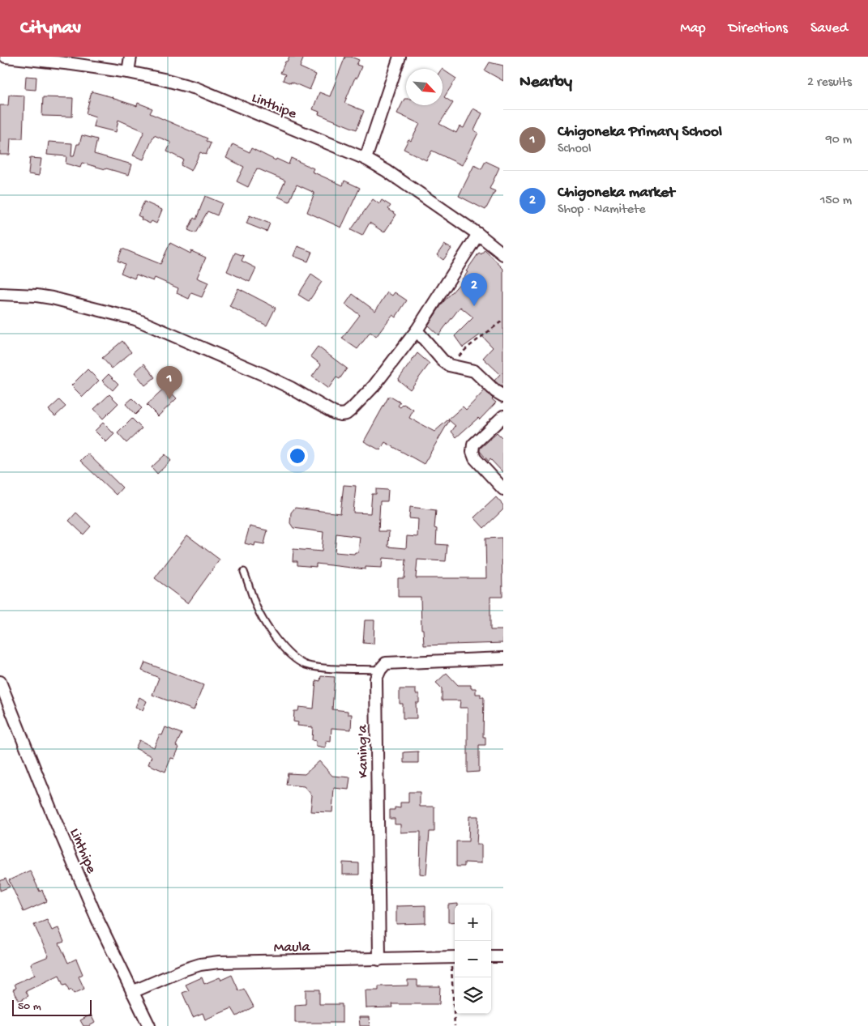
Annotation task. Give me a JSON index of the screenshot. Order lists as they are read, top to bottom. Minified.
{"streets":{"street":["Linthipe","Kaning'a","Maula"]},"crossings":[["Linthipe","Maula"],["Kaning'a","Maula"]],"scale_bar":"50 m","north":"bottom right","page":{"header":"Citynav","nav":["Map","Directions","Saved"],"heading":["Nearby","2 results"],"list":[{"mark":"1","name":"Chigoneka Primary School","note":"School","value":"90 m"},{"mark":"2","name":"Chigoneka market","note":"Shop · Namitete","value":"150 m"}],"pins":["2","1"],"map_buttons":["+","−"],"scale":"50 m"}}
